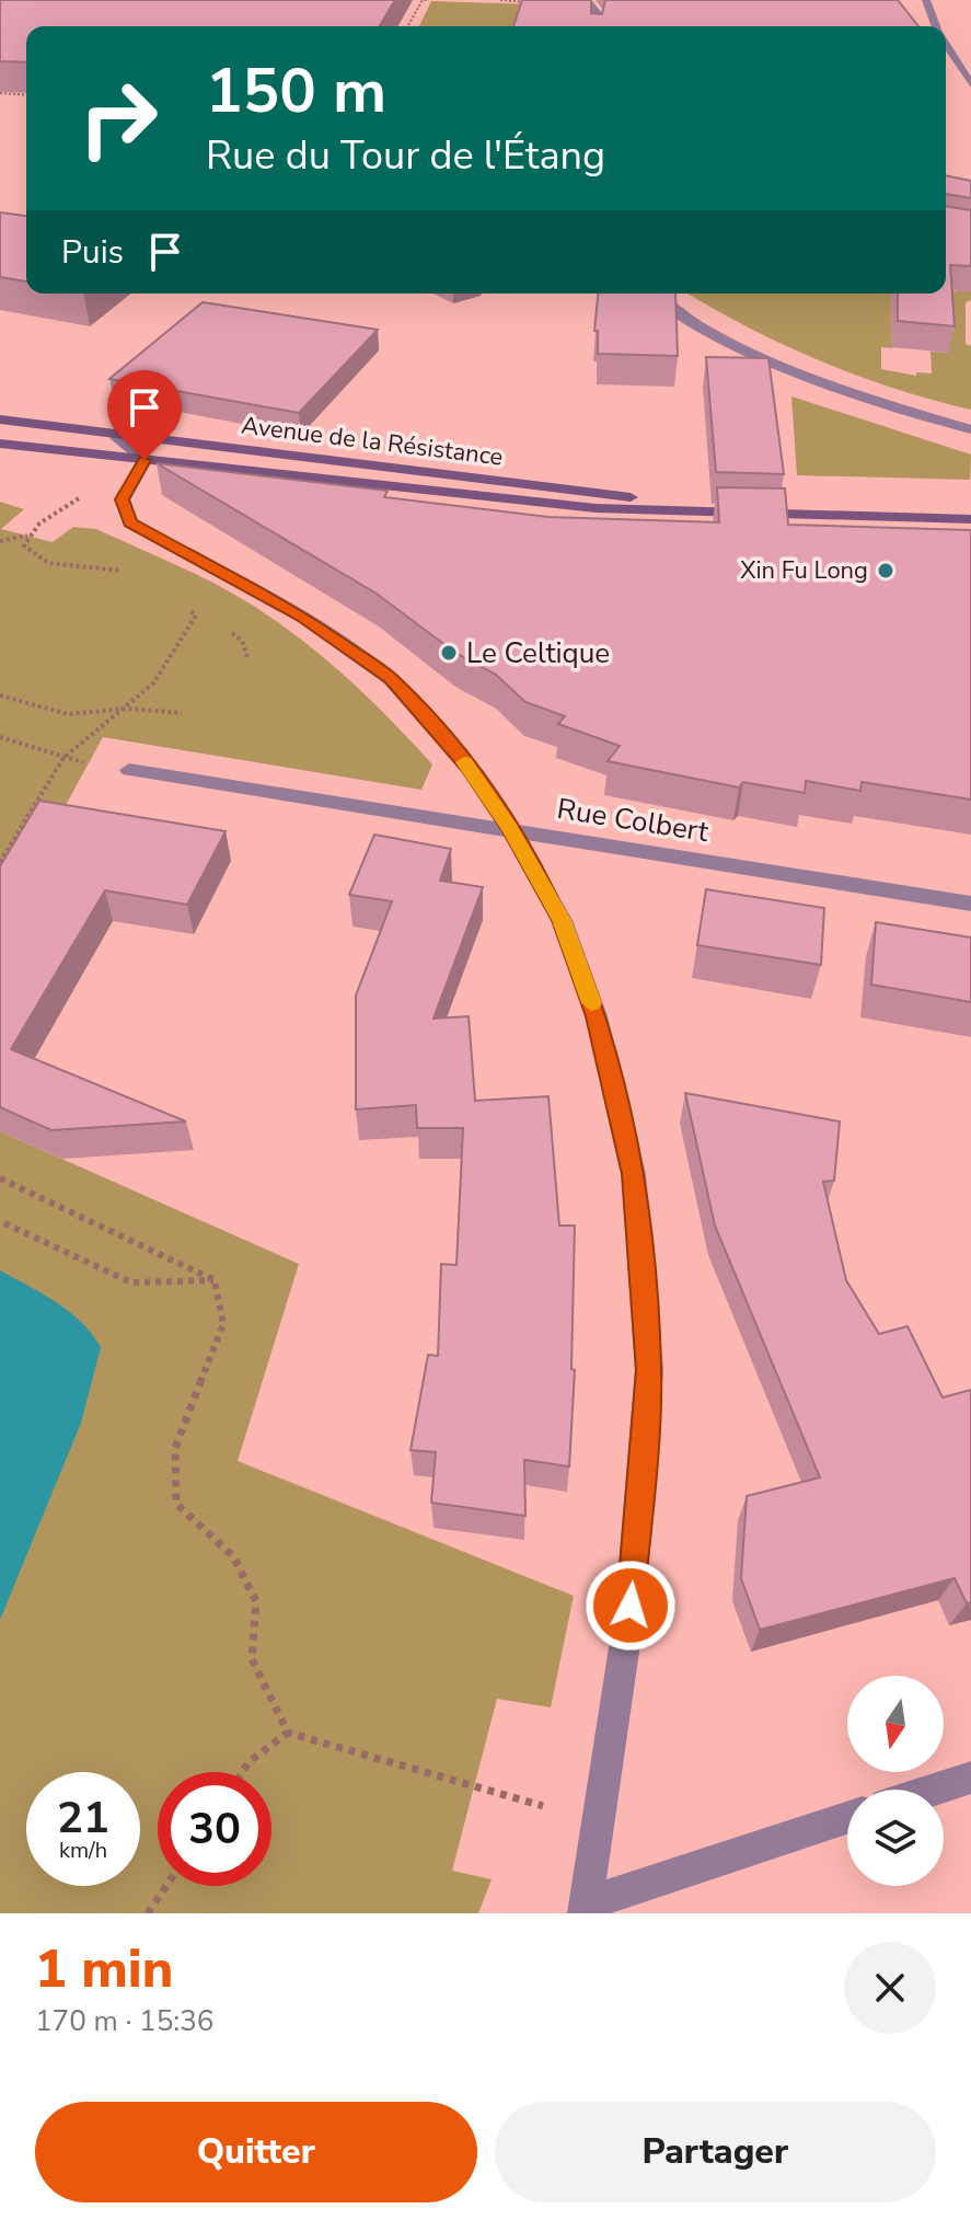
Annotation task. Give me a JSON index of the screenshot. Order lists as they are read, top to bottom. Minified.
{"streets":{"main road":["Avenue de la Résistance"],"street":["Rue Colbert"]},"places":["Xin Fu Long","Le Celtique"],"north":"bottom","page":{"turn":["150 m","Rue du Tour de l'Étang"],"then":"Puis","speed":"21 km/h","limit":"30","heading":["1 min","170 m · 15:36"],"buttons":["Quitter","Partager"]}}
